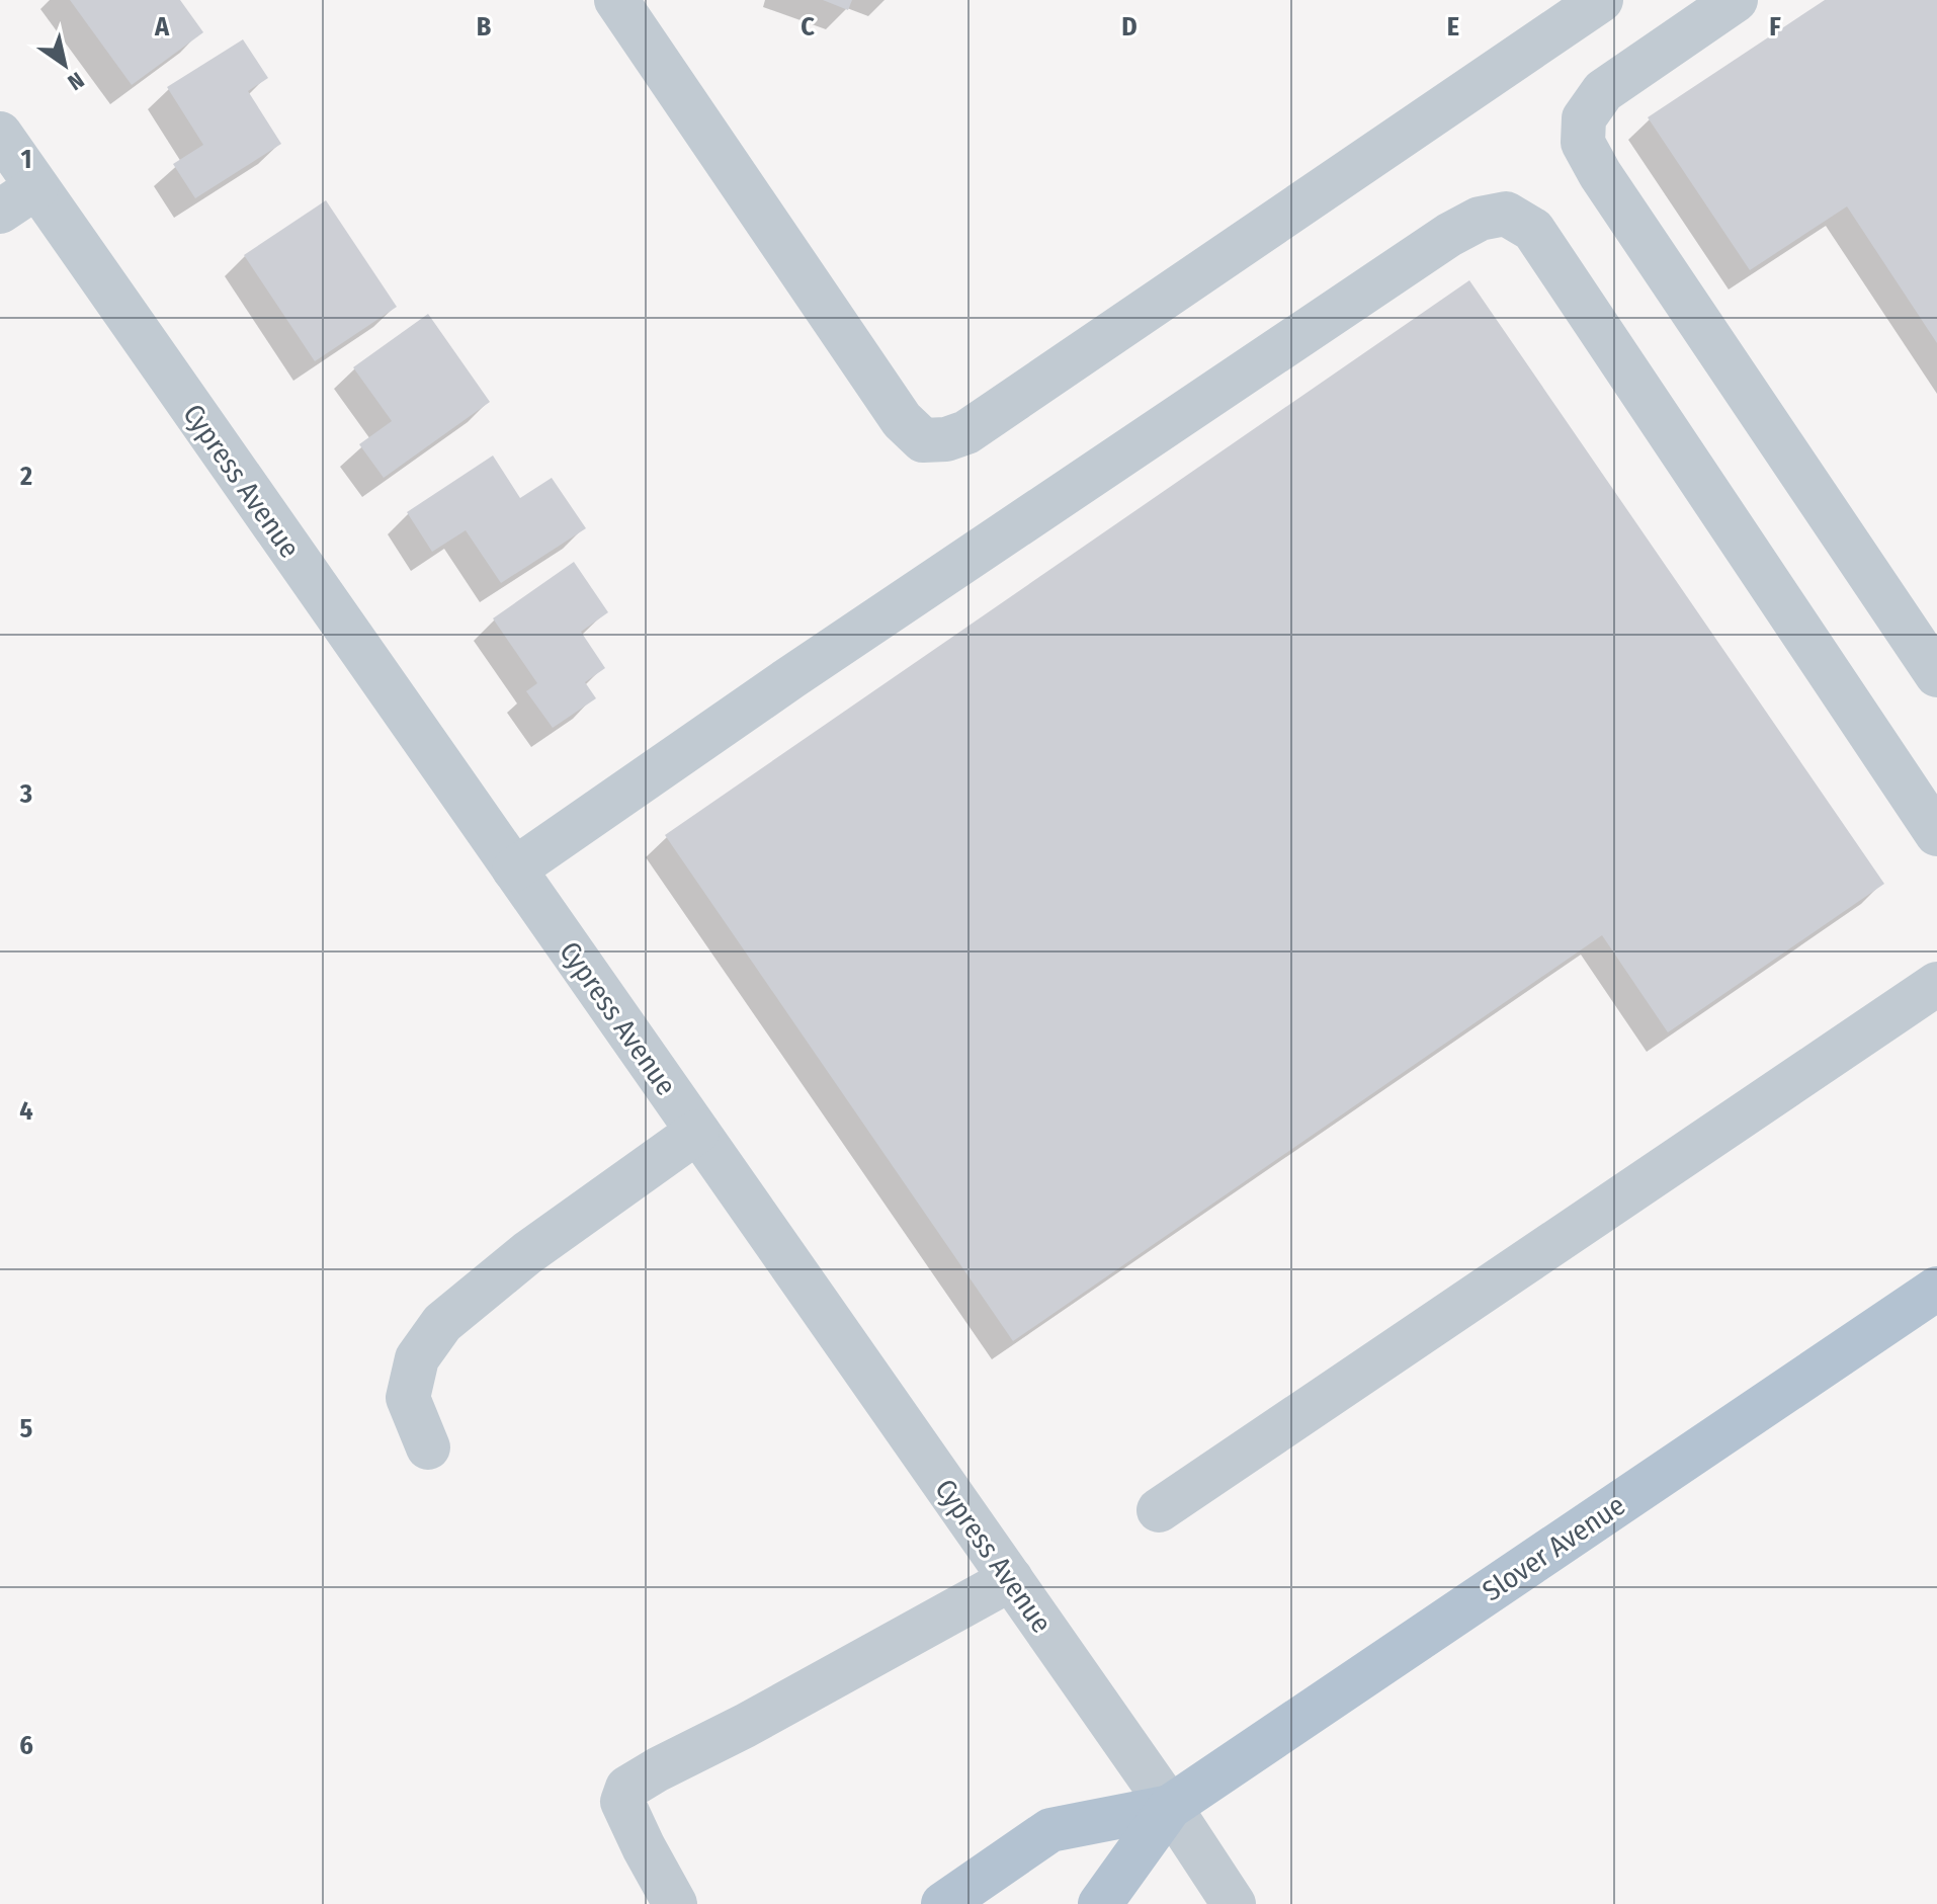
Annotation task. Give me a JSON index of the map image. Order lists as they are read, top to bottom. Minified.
{"streets":{"main road":["Slover Avenue"],"street":["Cypress Avenue"]},"crossings":[["Cypress Avenue","Slover Avenue"]],"north":"bottom right","grid":{"columns":["A","B","C","D","E","F"],"rows":["1","2","3","4","5","6"]}}
